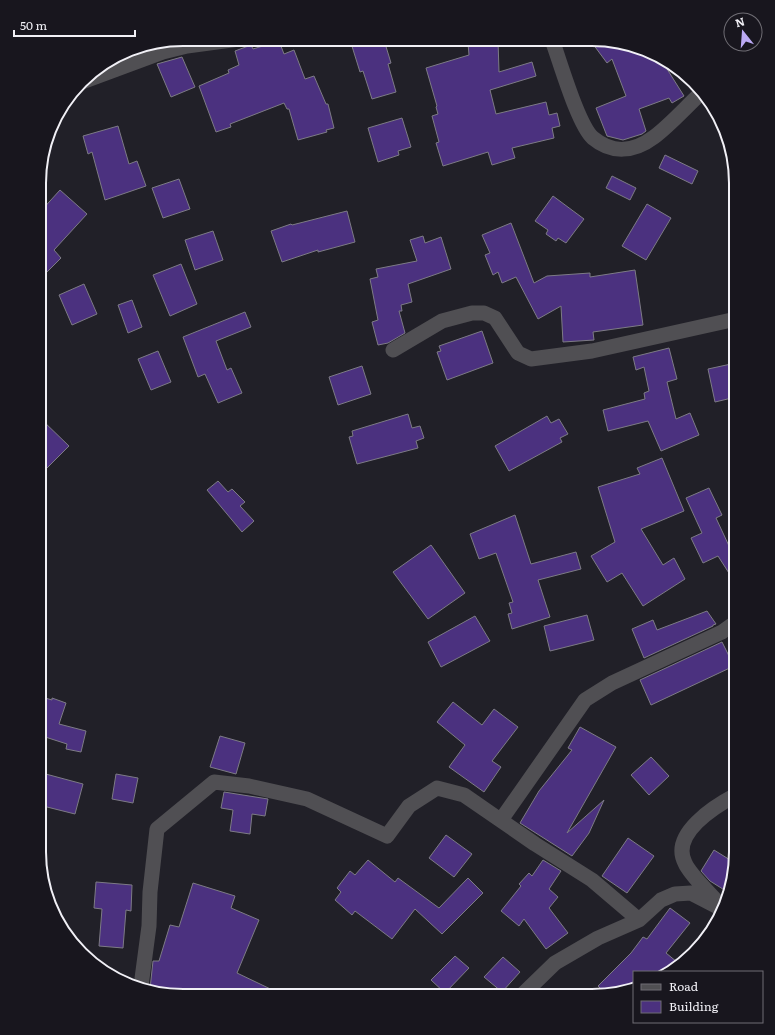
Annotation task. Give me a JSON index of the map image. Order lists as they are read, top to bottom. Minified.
{"legend":["Road","Building"],"scale_bar":"50 m","north":"top"}
